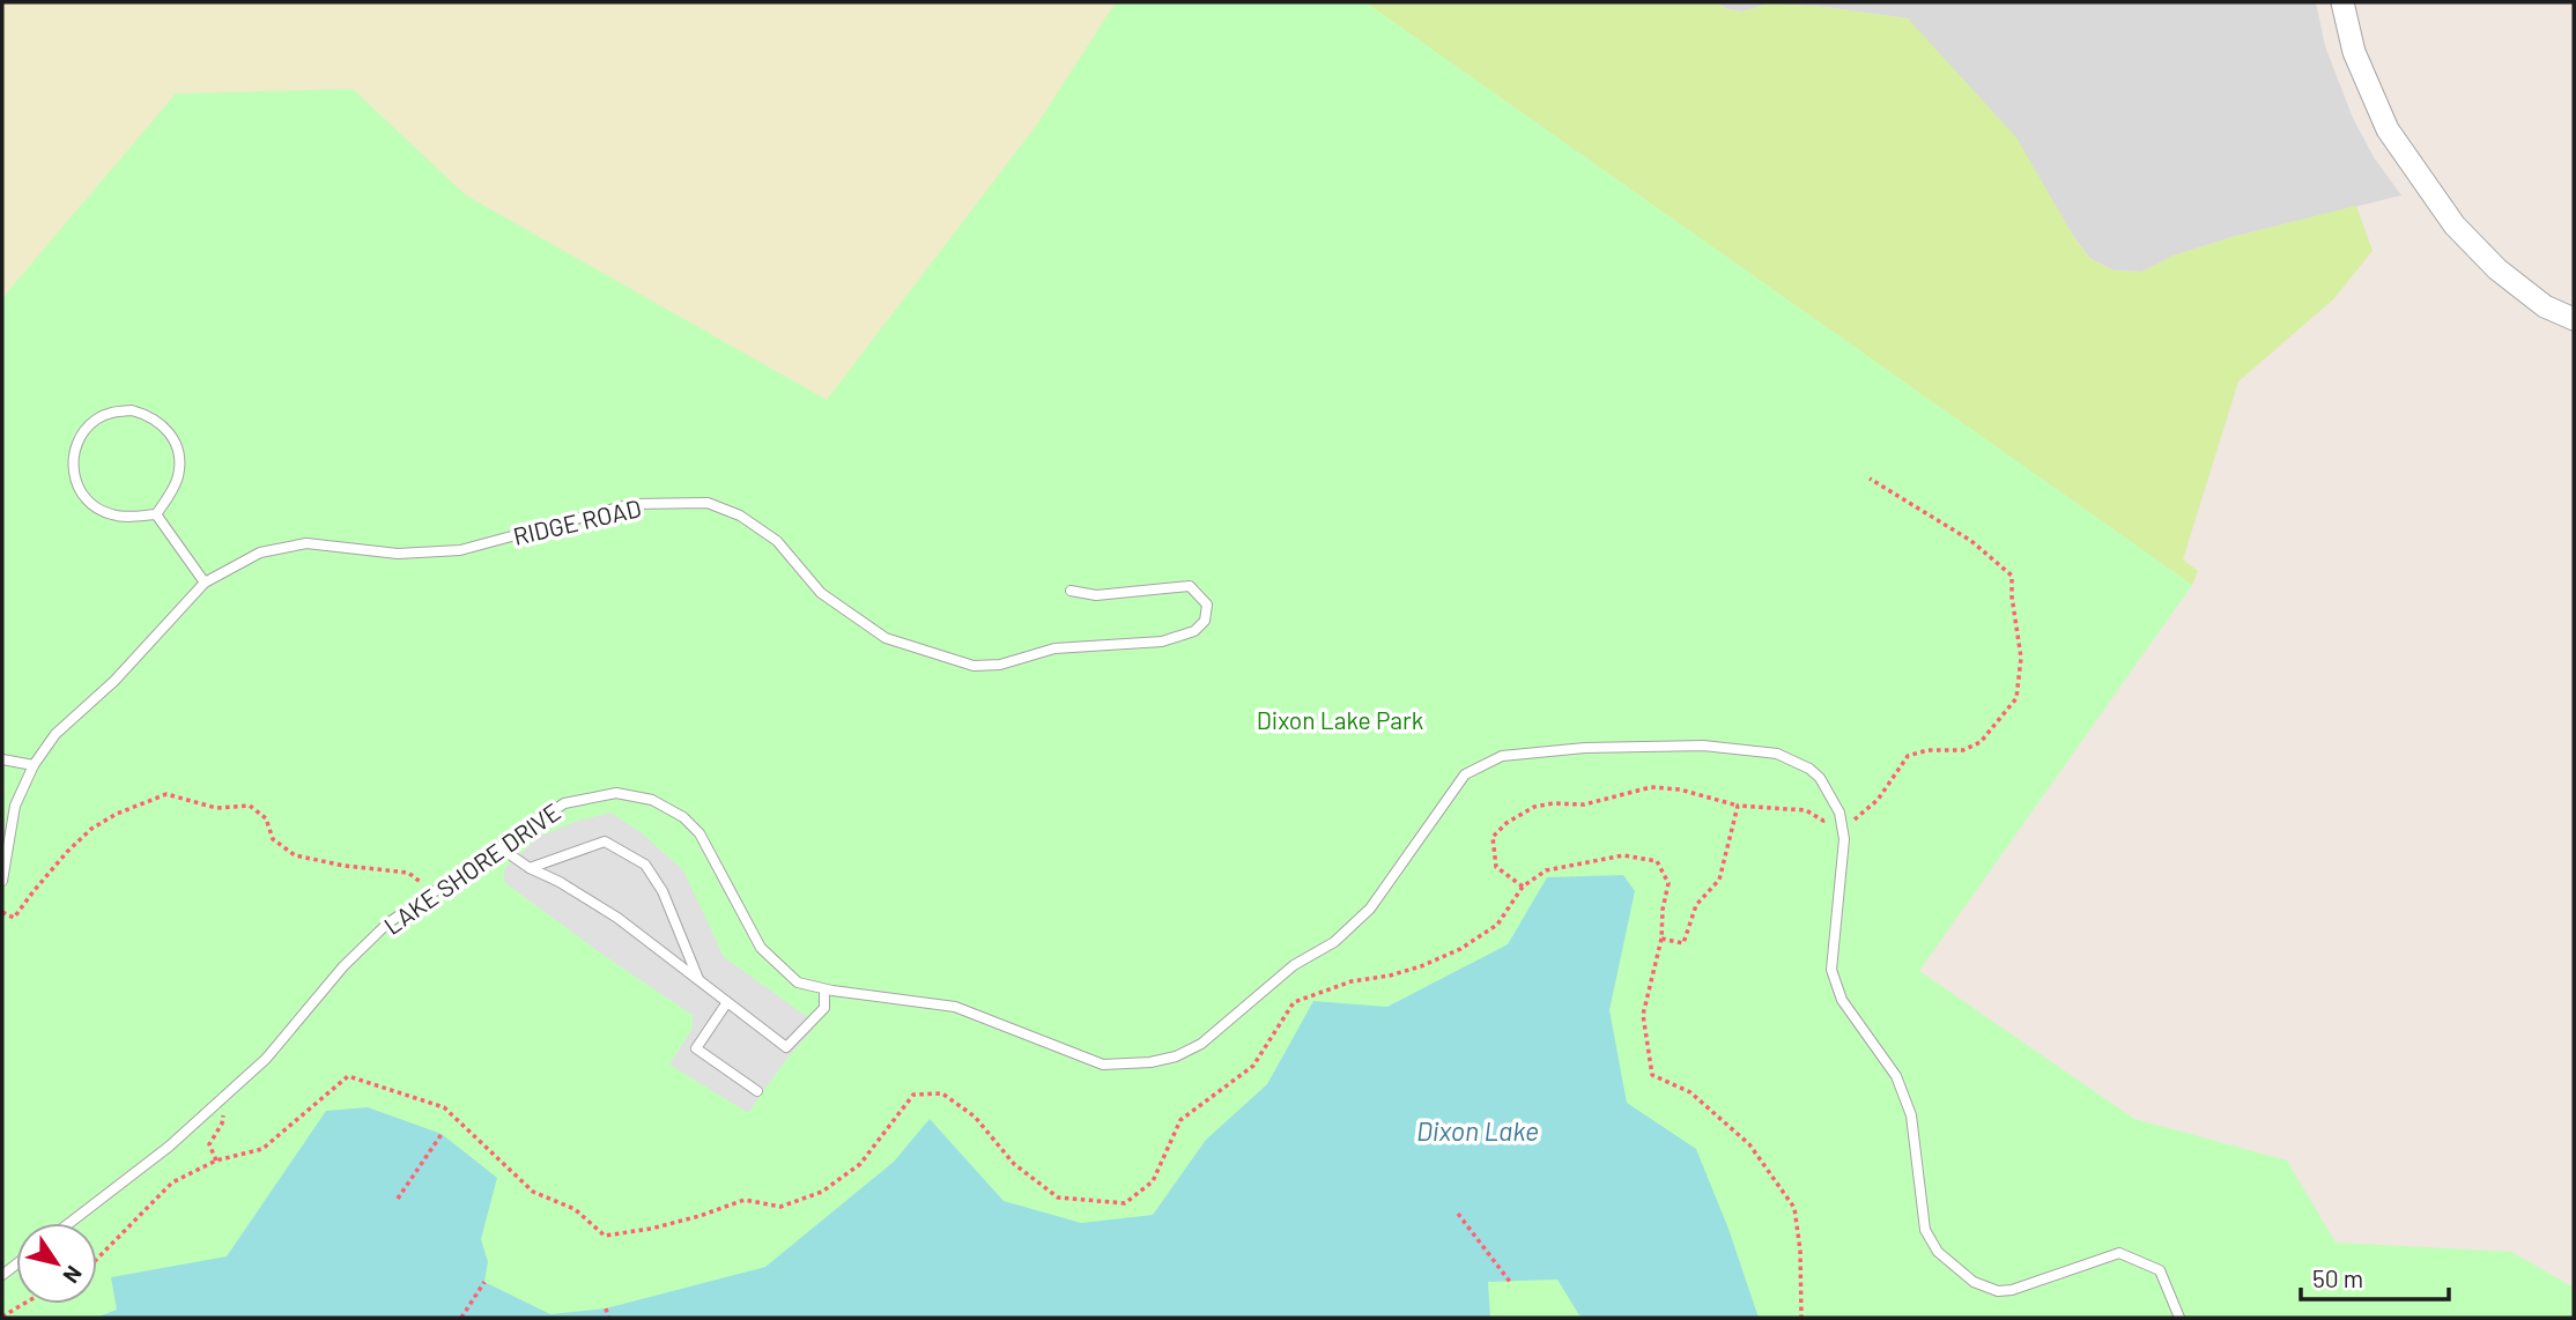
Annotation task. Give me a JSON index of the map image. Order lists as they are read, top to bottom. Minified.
{"streets":{"lane":["RIDGE ROAD","LAKE SHORE DRIVE"]},"water":["Dixon Lake"],"parks":["Dixon Lake Park"],"scale_bar":"50 m","north":"bottom right"}
